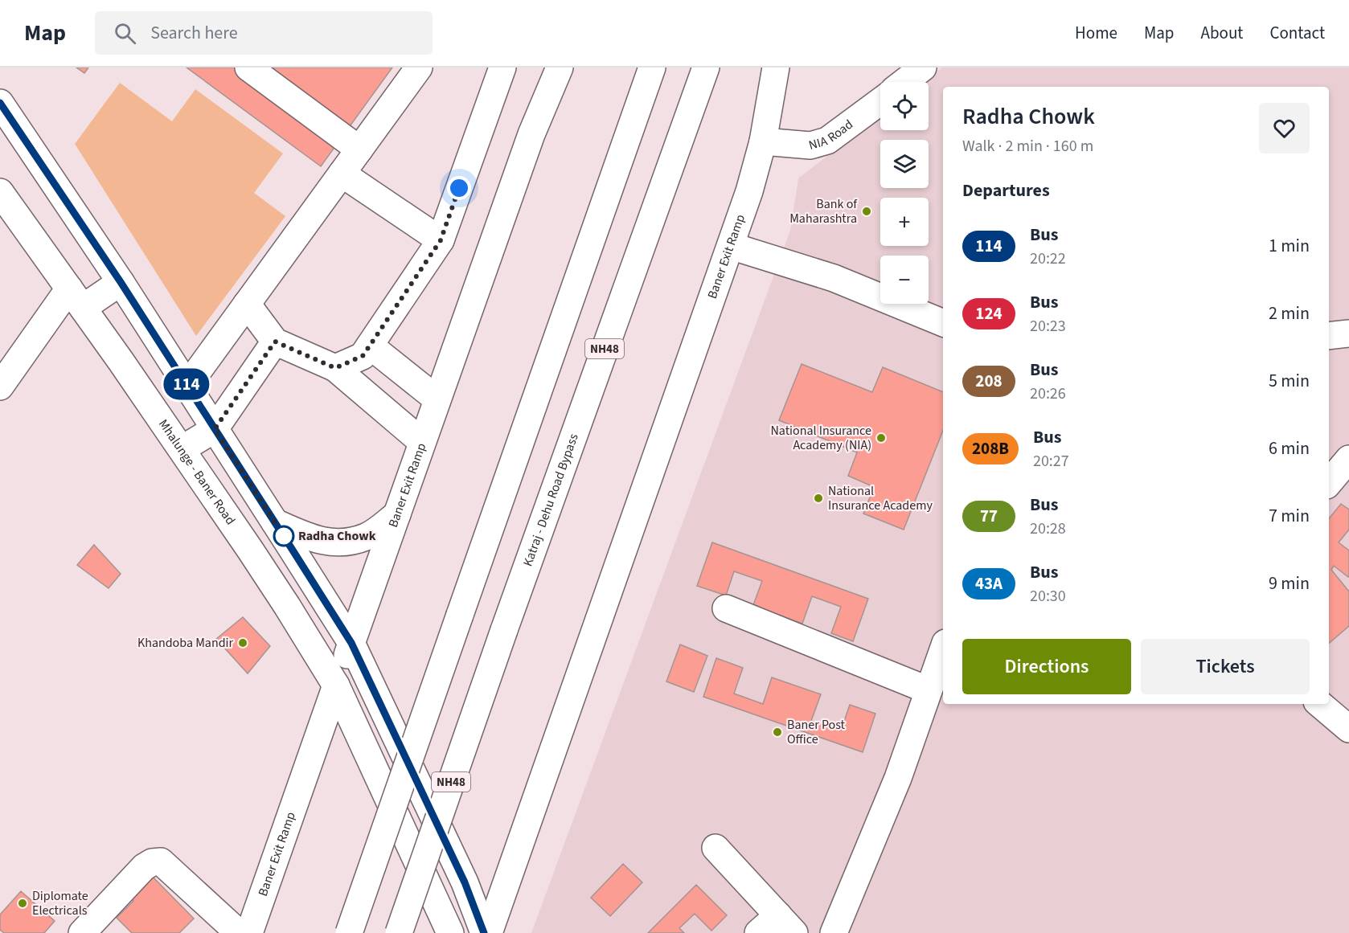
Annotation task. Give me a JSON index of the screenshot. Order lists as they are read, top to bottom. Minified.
{"streets":{"main road":["NIA Road","Baner Exit Ramp","NH48","Mhalunge - Baner Road","Katraj - Dehu Road Bypass"]},"crossings":[["NIA Road","Baner Exit Ramp"],["Baner Exit Ramp","Mhalunge - Baner Road"]],"places":["Bank of Maharashtra","National Insurance Academy (NIA)","National Insurance Academy","Radha Chowk","Khandoba Mandir","Baner Post Office","Diplomate Electricals"],"lines":["bus line 114"],"page":{"header":"Map","search":"Search here","nav":["Home","Map","About","Contact"],"on_map":"114","map_buttons":["+","−"],"heading":[["Radha Chowk","Walk · 2 min · 160 m"],"Departures"],"list":[{"mark":"114","name":"Bus","note":"20:22","value":"1 min"},{"mark":"124","name":"Bus","note":"20:23","value":"2 min"},{"mark":"208","name":"Bus","note":"20:26","value":"5 min"},{"mark":"208B","name":"Bus","note":"20:27","value":"6 min"},{"mark":"77","name":"Bus","note":"20:28","value":"7 min"},{"mark":"43A","name":"Bus","note":"20:30","value":"9 min"}],"buttons":["Directions","Tickets"]}}
